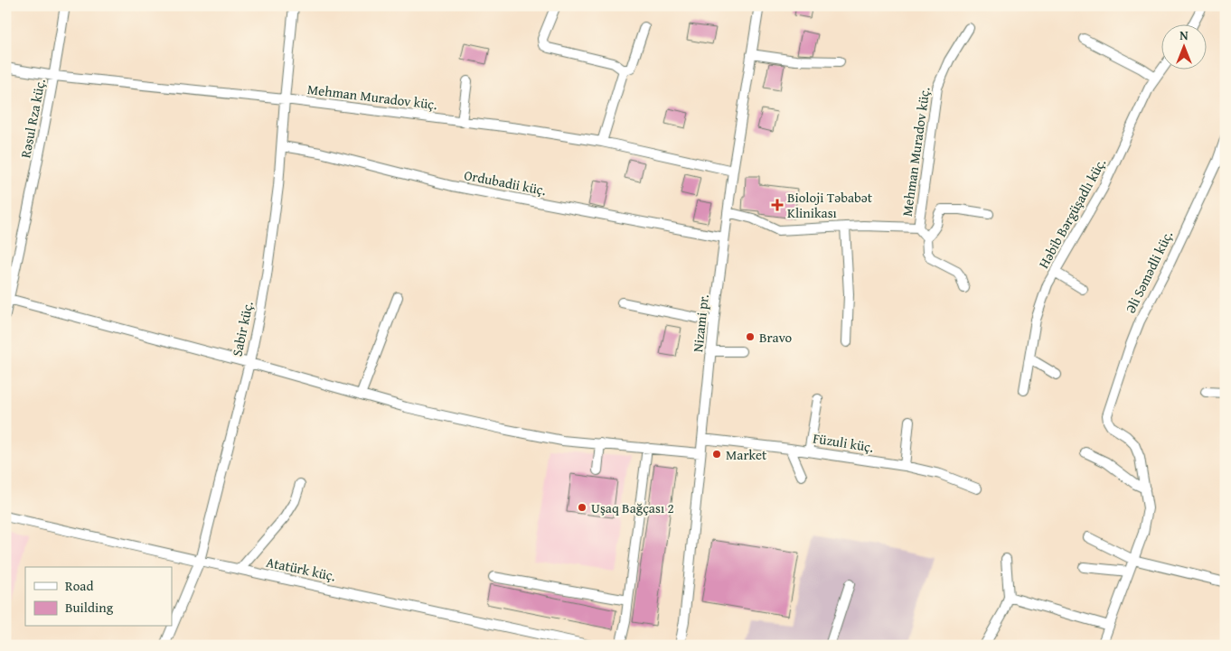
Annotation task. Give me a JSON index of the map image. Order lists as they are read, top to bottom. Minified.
{"streets":{"street":["Mehman Muradov küç.","Rəsul Rza küç.","Ordubadii küç.","Həbib Bərgüşadlı küç.","Əli Səmədli küç.","Nizami pr.","Sabir küç.","Füzuli küç.","Atatürk küç."]},"crossings":[["Mehman Muradov küç.","Rəsul Rza küç."],["Mehman Muradov küç.","Nizami pr."],["Mehman Muradov küç.","Sabir küç."],["Ordubadii küç.","Nizami pr."],["Ordubadii küç.","Sabir küç."],["Nizami pr.","Füzuli küç."],["Sabir küç.","Atatürk küç."]],"places":{"health":["Bioloji Təbabət Klinikası"],"other":["Bravo","Market","Uşaq Bağçası 2"]},"legend":["Road","Building"],"north":"top"}
